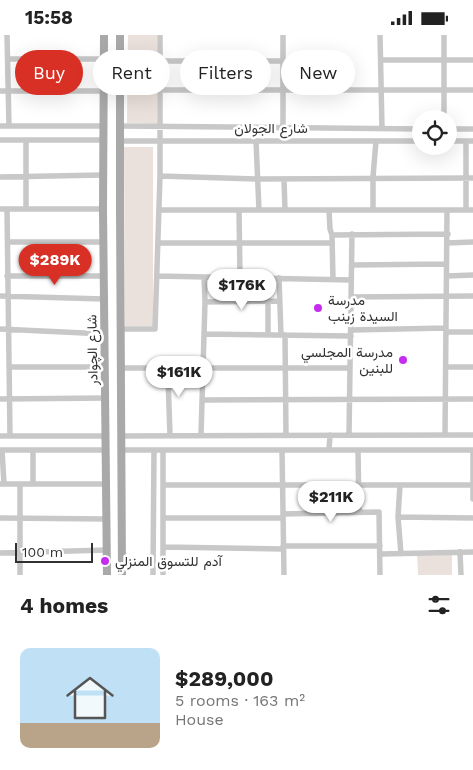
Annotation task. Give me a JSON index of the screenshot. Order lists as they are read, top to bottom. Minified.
{"streets":{"main road":["شارع الچوادر"],"street":["شارع الجولان"]},"crossings":[["شارع الجولان","شارع الچوادر"]],"places":["مدرسة السيدة زينب","مدرسة المجلسي للبنين","آدم للتسوق المنزلي"],"scale_bar":"100 m","page":{"status":"15:58","chip":["Buy","Rent","Filters","New"],"price":["$289K","$176K","$161K","$211K"],"scale":"100 m","heading":"4 homes","list":[{"name":"$289,000","note":"5 rooms · 163 m² · House"}]}}
